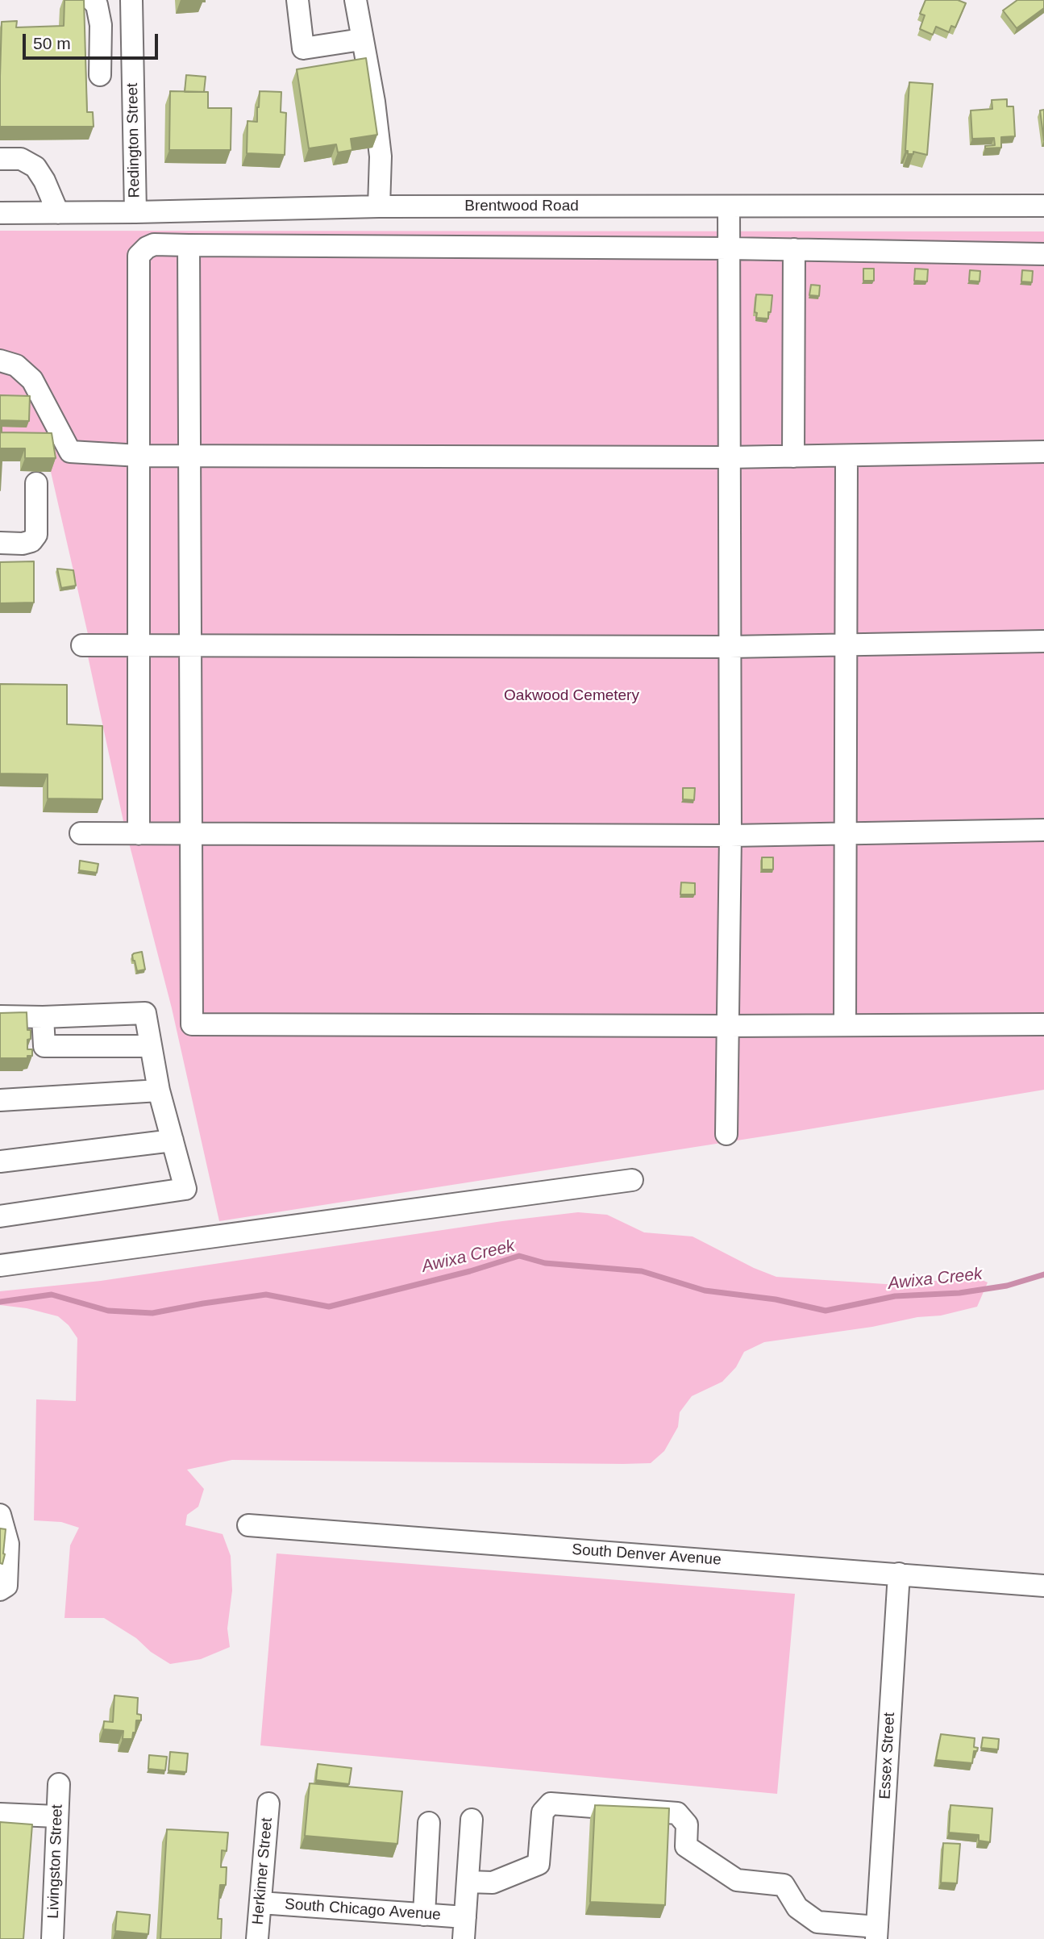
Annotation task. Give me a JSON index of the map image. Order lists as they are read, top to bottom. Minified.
{"streets":{"street":["Redington Street","Brentwood Road","South Denver Avenue","Essex Street","Livingston Street","Herkimer Street","South Chicago Avenue"]},"crossings":[["Redington Street","Brentwood Road"],["South Denver Avenue","Essex Street"],["Herkimer Street","South Chicago Avenue"]],"water":["Awixa Creek"],"parks":["Oakwood Cemetery"],"scale_bar":"50 m"}
